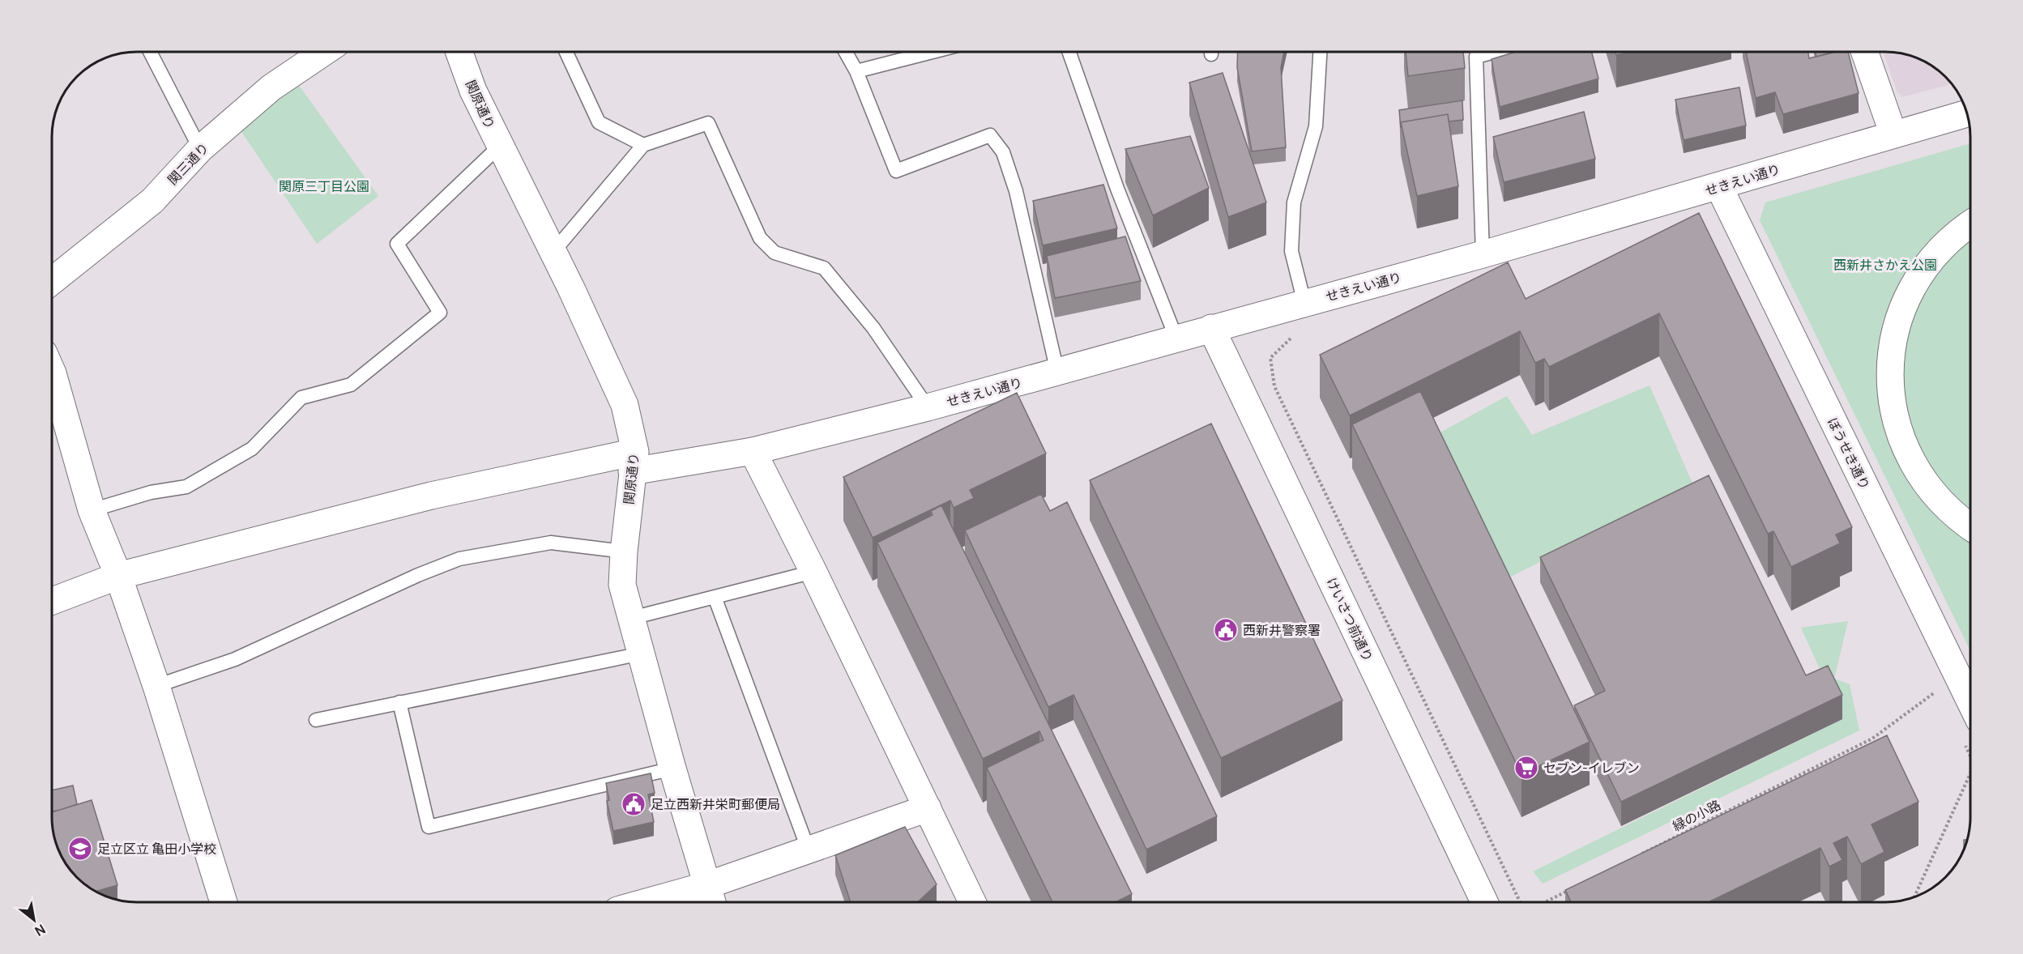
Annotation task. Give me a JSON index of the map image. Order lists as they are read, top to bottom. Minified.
{"streets":{"street":["関原通り","関三通り","せきえい通り","ぼうせき通り","けいさつ前通り"],"path":["緑の小路"]},"crossings":[["関原通り","せきえい通り"],["せきえい通り","ぼうせき通り"],["せきえい通り","けいさつ前通り"]],"parks":["関原三丁目公園","西新井さかえ公園"],"places":{"public building":["西新井警察署","足立西新井栄町郵便局"],"supermarket":["セブン-イレブン"],"school or university":["足立区立 亀田小学校"]},"north":"bottom right"}
